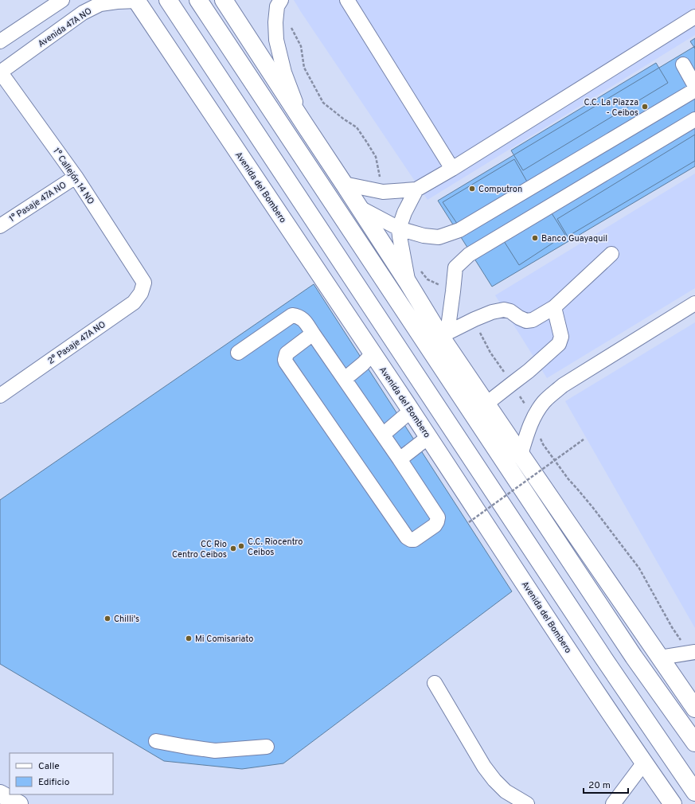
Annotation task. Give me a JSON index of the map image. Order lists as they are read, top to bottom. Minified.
{"streets":{"main road":["Avenida del Bombero"],"street":["Avenida 47A NO","1° Callejón 14 NO","1° Pasaje 47A NO","2° Pasaje 47A NO"]},"crossings":[["Avenida 47A NO","1° Callejón 14 NO"],["Avenida 47A NO","Avenida del Bombero"],["1° Callejón 14 NO","1° Pasaje 47A NO"],["1° Callejón 14 NO","2° Pasaje 47A NO"]],"places":["C.C. La Piazza - Ceibos","Computron","Banco Guayaquil","C.C. Riocentro Ceibos","CC Rio Centro Ceibos","Chilli's","Mi Comisariato"],"legend":["Calle","Edificio"],"scale_bar":"20 m"}
